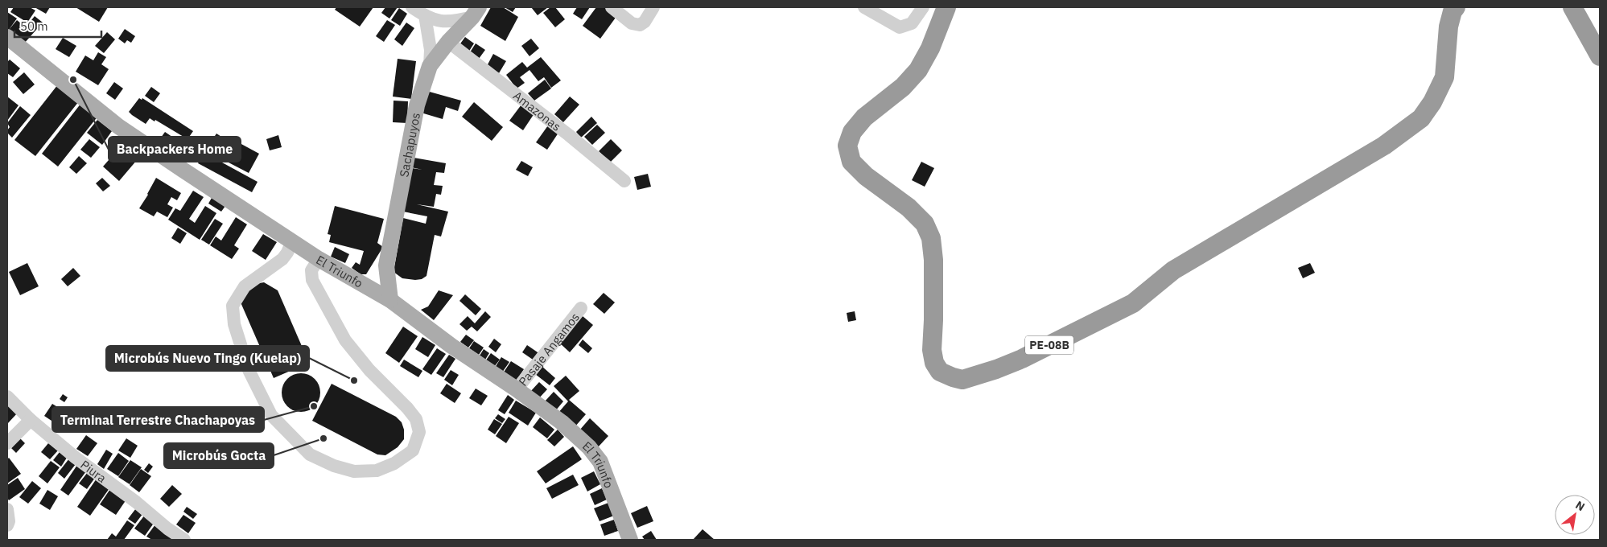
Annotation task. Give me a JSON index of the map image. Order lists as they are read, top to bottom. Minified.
{"streets":{"highway":["PE-08B"],"main road":["Sachapuyos","El Triunfo"],"street":["Amazonas","Pasaje Angamos","Piura"]},"crossings":[["Amazonas","Sachapuyos"],["Sachapuyos","El Triunfo"],["El Triunfo","Pasaje Angamos"]],"places":["Backpackers Home","Microbús Nuevo Tingo (Kuelap)","Terminal Terrestre Chachapoyas","Microbús Gocta"],"scale_bar":"50 m","north":"top right"}
